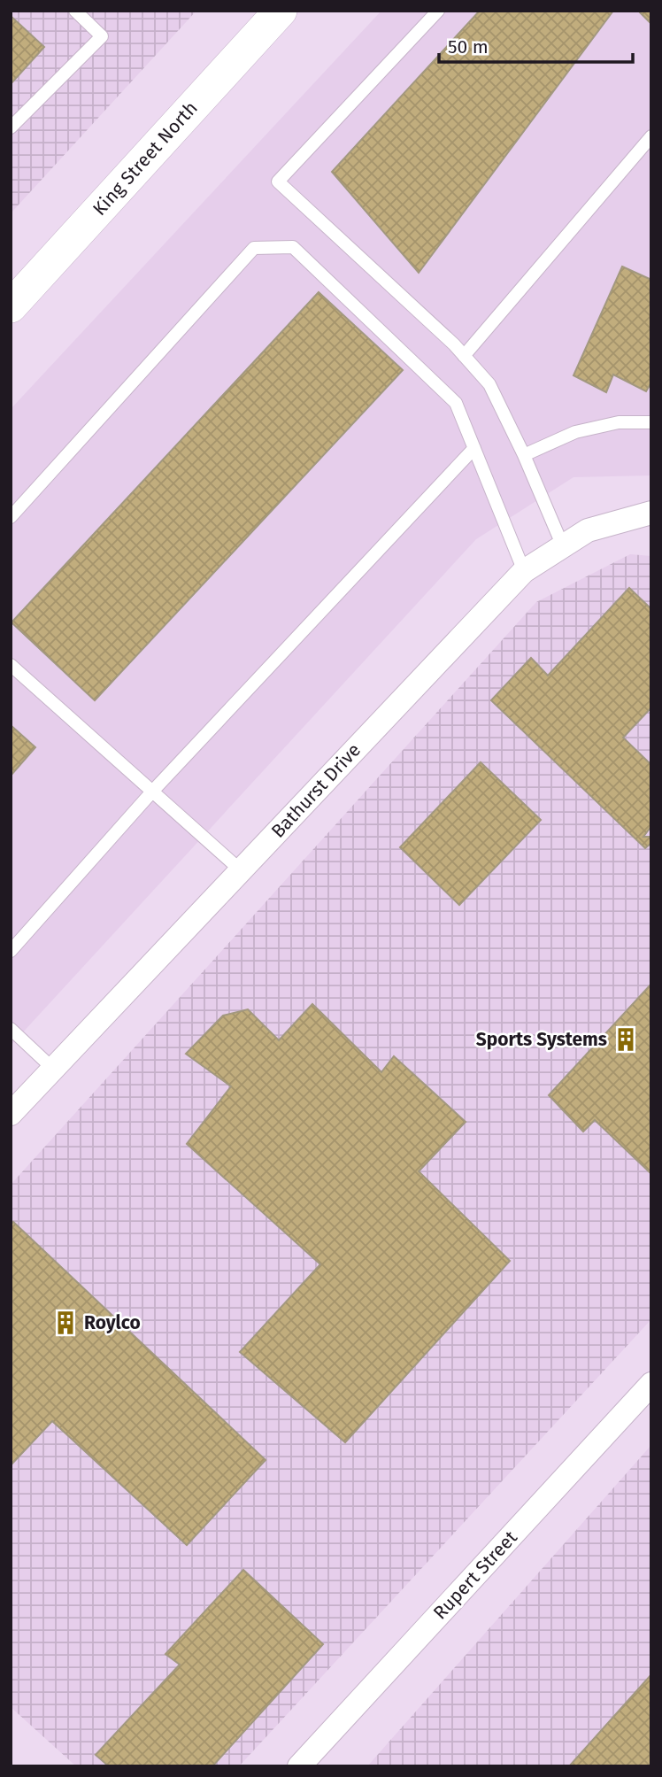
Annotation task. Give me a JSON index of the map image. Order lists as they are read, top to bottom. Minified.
{"streets":{"main road":["King Street North"],"street":["Bathurst Drive","Rupert Street"]},"places":{"building":["Sports Systems","Roylco"]},"scale_bar":"50 m"}
